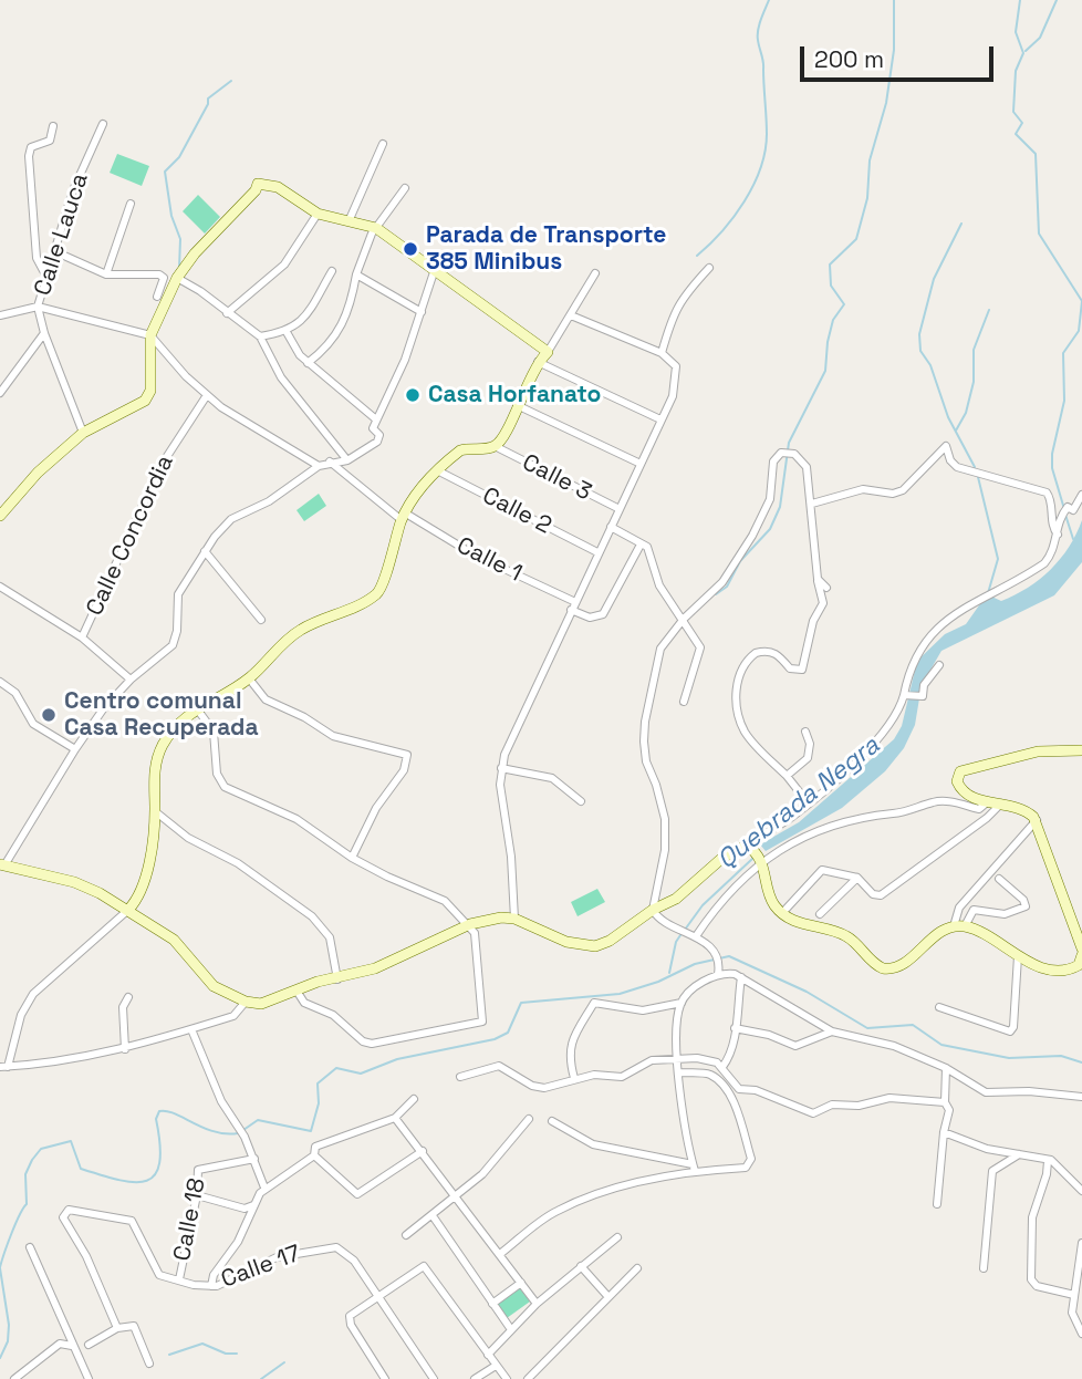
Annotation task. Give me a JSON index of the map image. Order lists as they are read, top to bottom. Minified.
{"streets":{"street":["Calle Lauca","Calle 3","Calle 2","Calle Concordia","Calle 1","Calle 18","Calle 17"]},"crossings":[["Calle 18","Calle 17"]],"water":["Quebrada Negra"],"places":["Parada de Transporte 385 Minibus","Casa Horfanato","Centro comunal Casa Recuperada"],"scale_bar":"200 m"}
